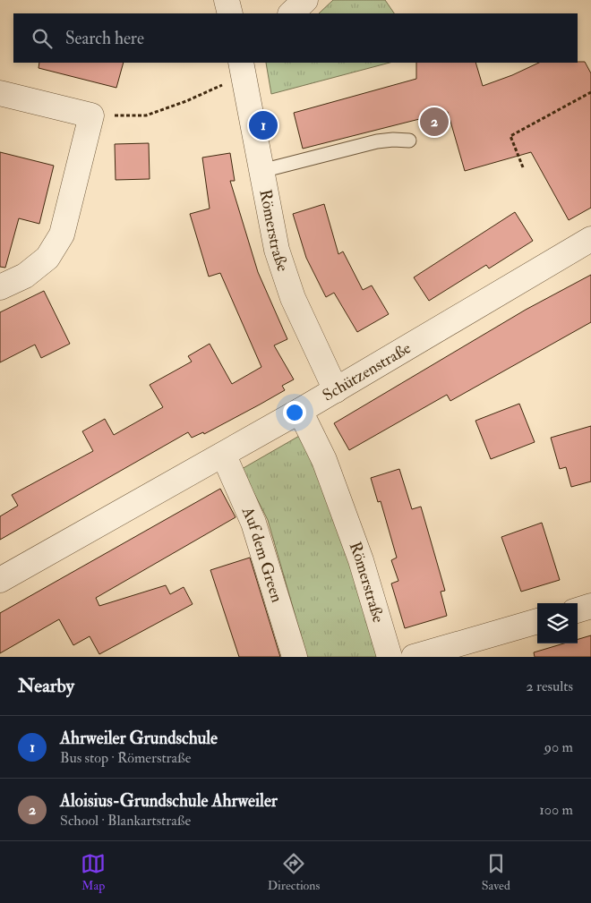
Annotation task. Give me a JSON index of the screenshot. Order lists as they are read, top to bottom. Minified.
{"streets":{"street":["Römerstraße","Schützenstraße","Auf dem Green"]},"crossings":[["Römerstraße","Schützenstraße"],["Schützenstraße","Auf dem Green"]],"page":{"search":"Search here","pins":["2","1"],"heading":["Nearby","2 results"],"list":[{"mark":"1","name":"Ahrweiler Grundschule","note":"Bus stop · Römerstraße","value":"90 m"},{"mark":"2","name":"Aloisius-Grundschule Ahrweiler","note":"School · Blankartstraße","value":"100 m"}],"nav":["Map","Directions","Saved"]}}
